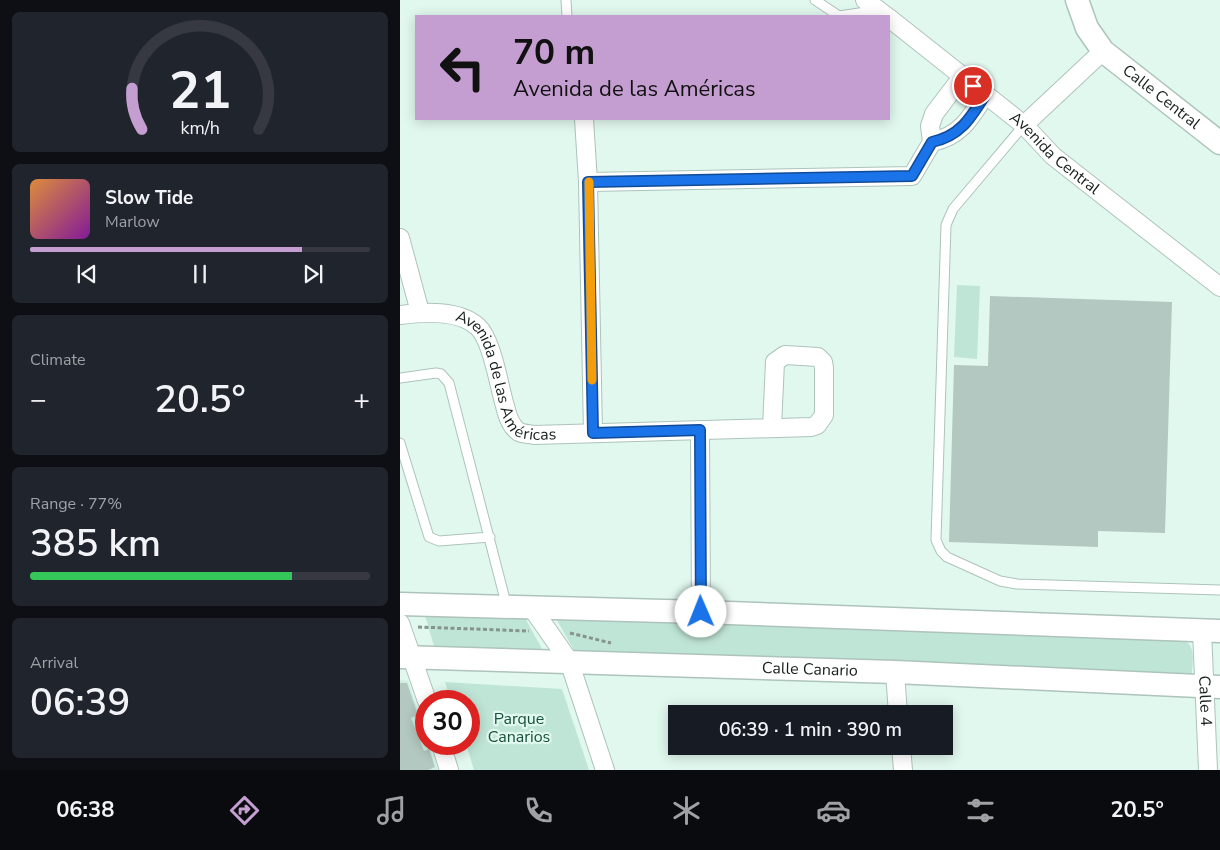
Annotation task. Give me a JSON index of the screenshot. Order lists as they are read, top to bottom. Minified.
{"streets":{"street":["Calle Central","Avenida Central","Avenida de las Américas","Calle Canario","Calle 4"]},"crossings":[["Calle Canario","Calle 4"]],"parks":["Parque Canarios"],"page":{"turn":["70 m","Avenida de las Américas"],"song":["Slow Tide","Marlow"],"tile":["Climate",["Range · 77%","385 km"],["Arrival","06:39"]],"heat":["−","20.5°","+"],"limit":"30","trip":"06:39 · 1 min · 390 m","tabs":["06:38","20.5°"],"gauge":["21","km/h"]}}
